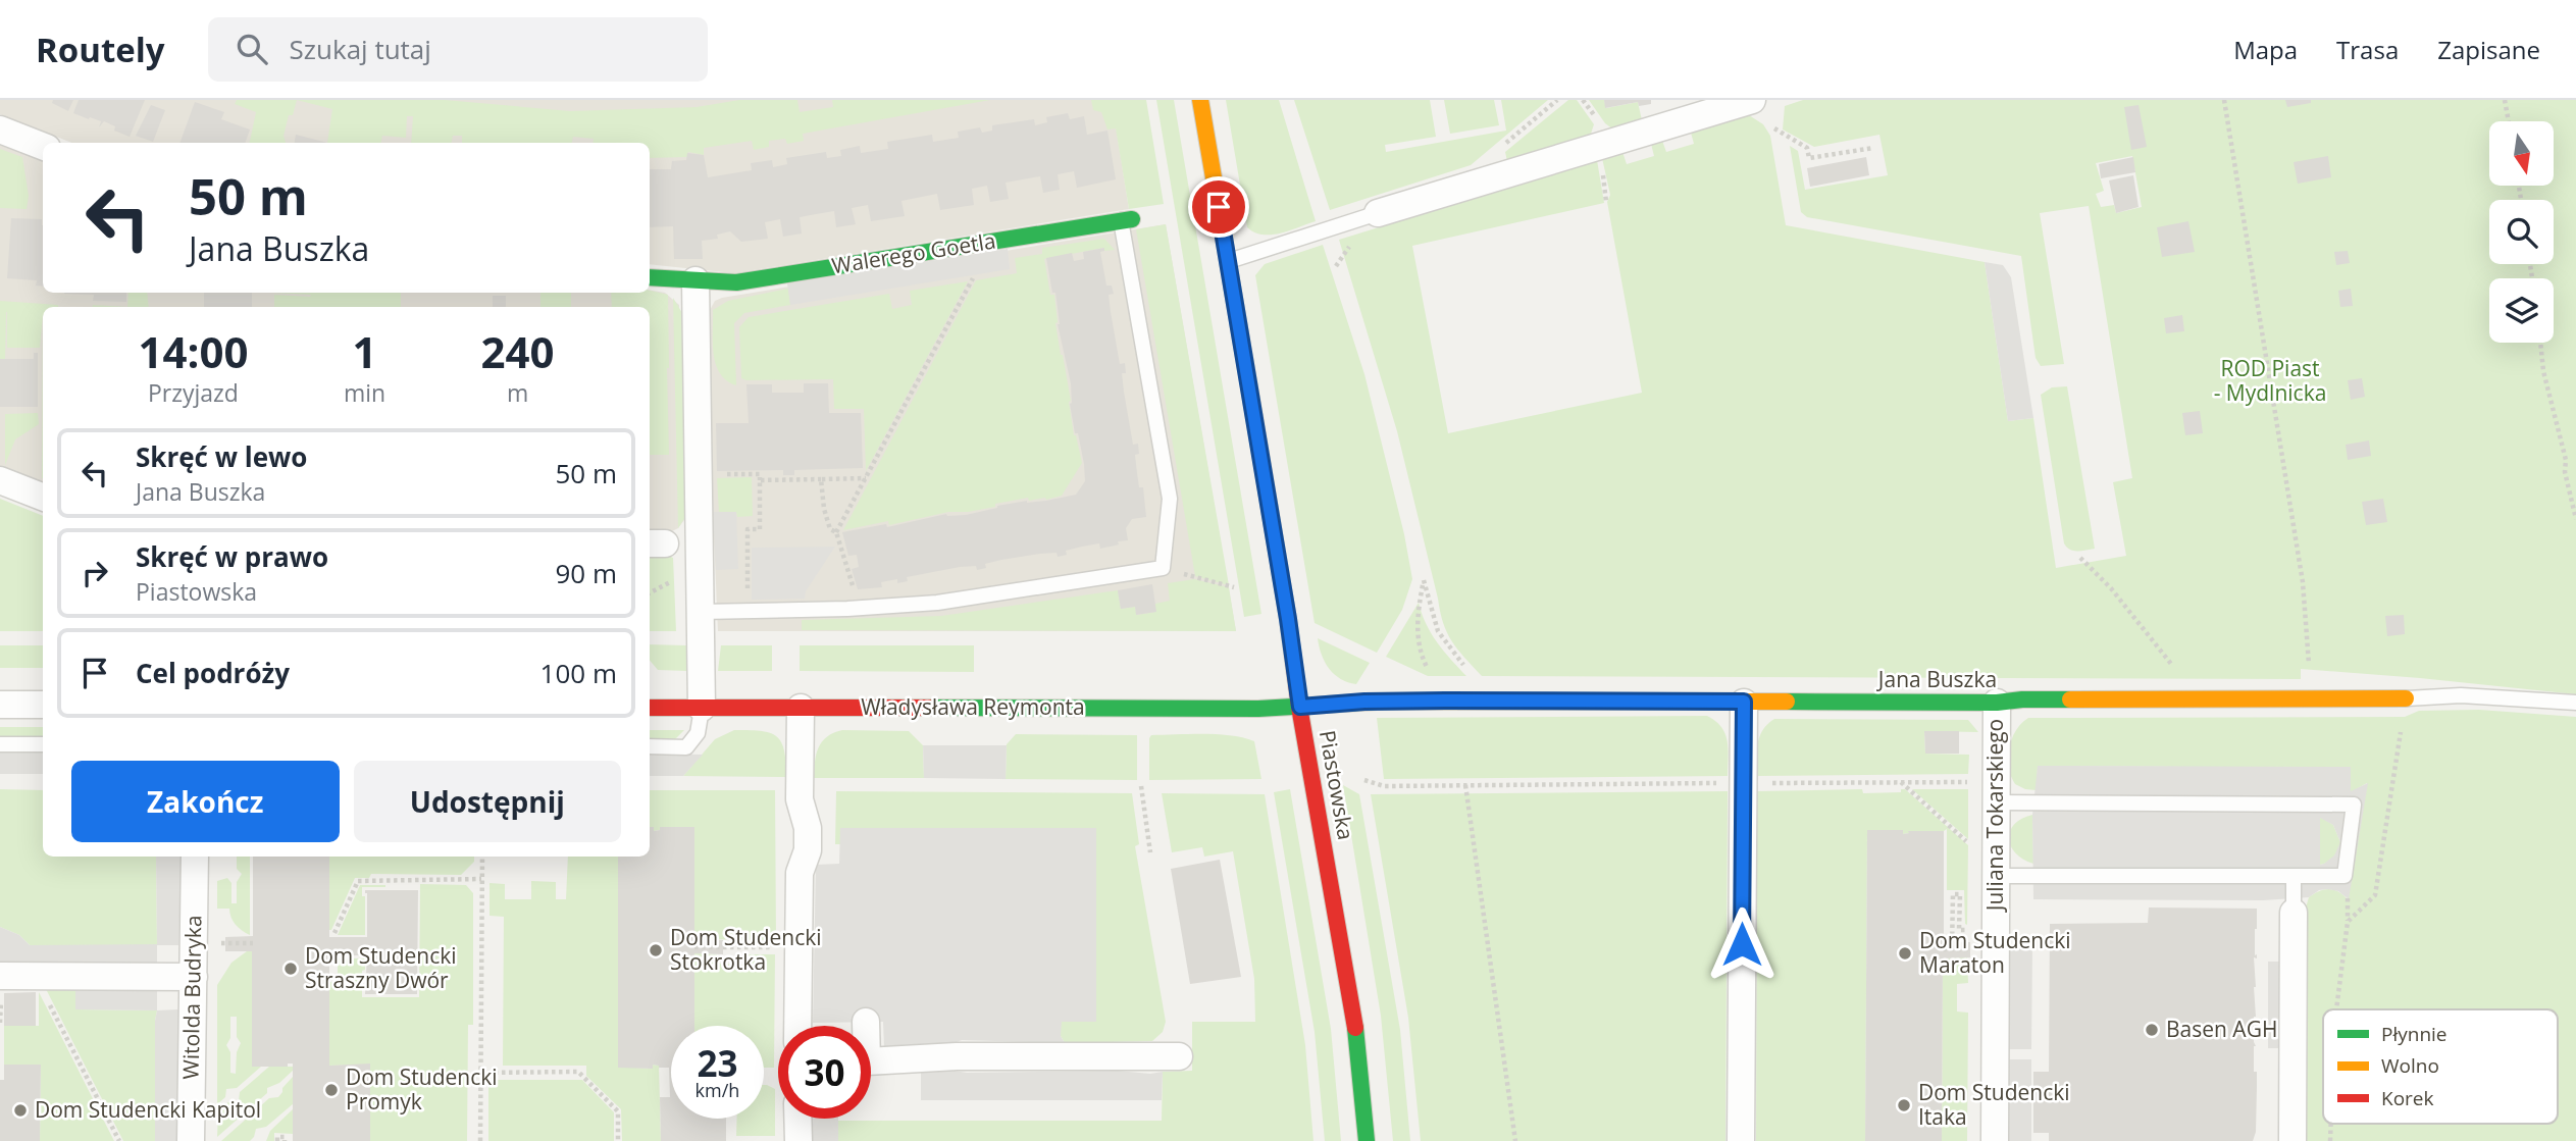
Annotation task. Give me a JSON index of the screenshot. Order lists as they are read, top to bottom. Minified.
{"streets":{"street":["Walerego Goetla","Jana Buszka","Władysława Reymonta","Piastowska","Juliana Tokarskiego","Witolda Budryka"]},"crossings":[["Jana Buszka","Władysława Reymonta"],["Jana Buszka","Piastowska"],["Jana Buszka","Juliana Tokarskiego"],["Władysława Reymonta","Piastowska"]],"parks":["ROD Piast - Mydlnicka"],"places":["Dom Studencki Stokrotka","Dom Studencki Maraton","Dom Studencki Straszny Dwór","Basen AGH","Dom Studencki Promyk","Dom Studencki Itaka","Dom Studencki Kapitol"],"legend":["Płynnie","Wolno","Korek"],"north":"bottom","page":{"header":"Routely","search":"Szukaj tutaj","nav":["Mapa","Trasa","Zapisane"],"turn":["50 m","Jana Buszka"],"eta":["14:00","Przyjazd","1","min","240","m"],"list":[{"name":"Skręć w lewo","note":"Jana Buszka","value":"50 m"},{"name":"Skręć w prawo","note":"Piastowska","value":"90 m"},{"name":"Cel podróży","value":"100 m"}],"buttons":["Zakończ","Udostępnij"],"speed":"23 km/h","limit":"30"}}
